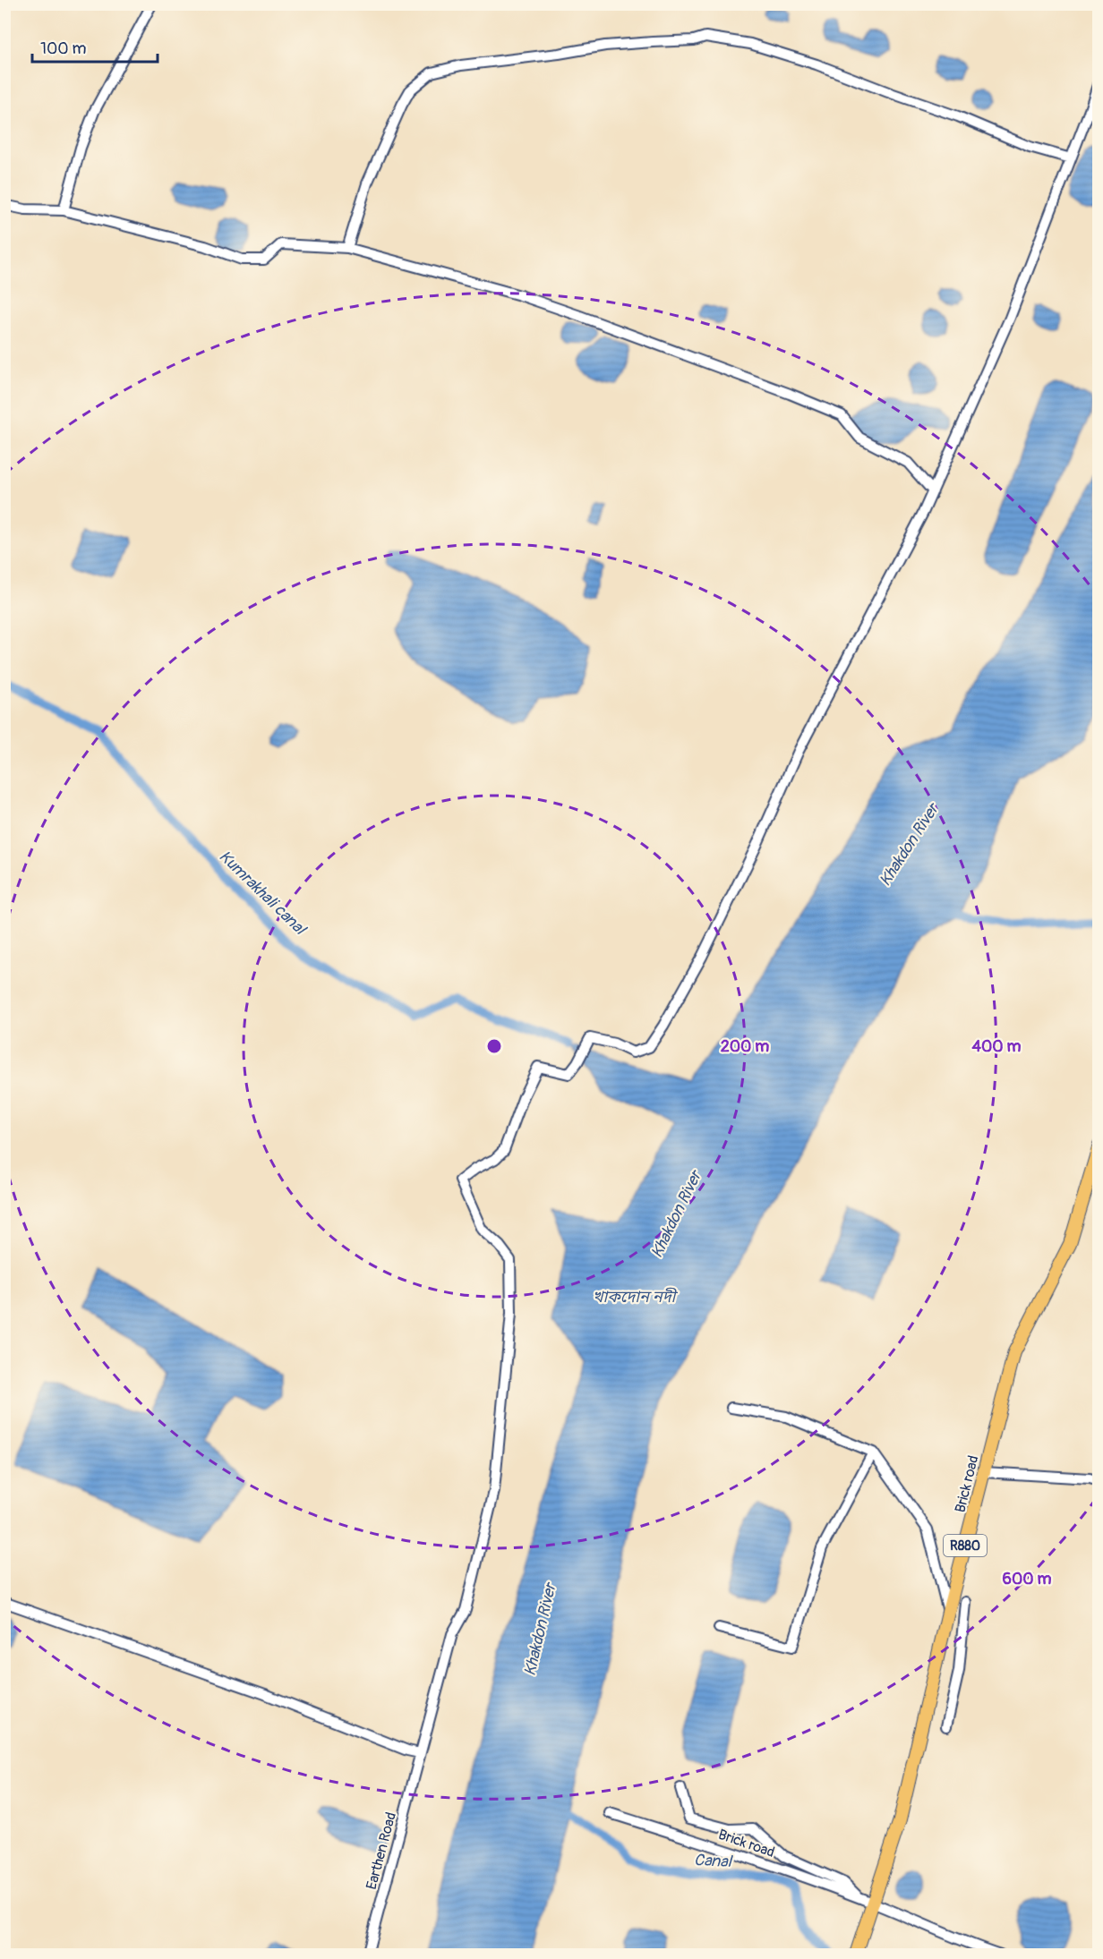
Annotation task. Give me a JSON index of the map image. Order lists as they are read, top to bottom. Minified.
{"streets":{"main road":["Brick road","R880"],"street":["Earthen Road"]},"water":["Khakdon River","Kumrakhali canal","খাকদোন নদী","Canal"],"scale_bar":"100 m","rings":["200 m","400 m","600 m"]}
